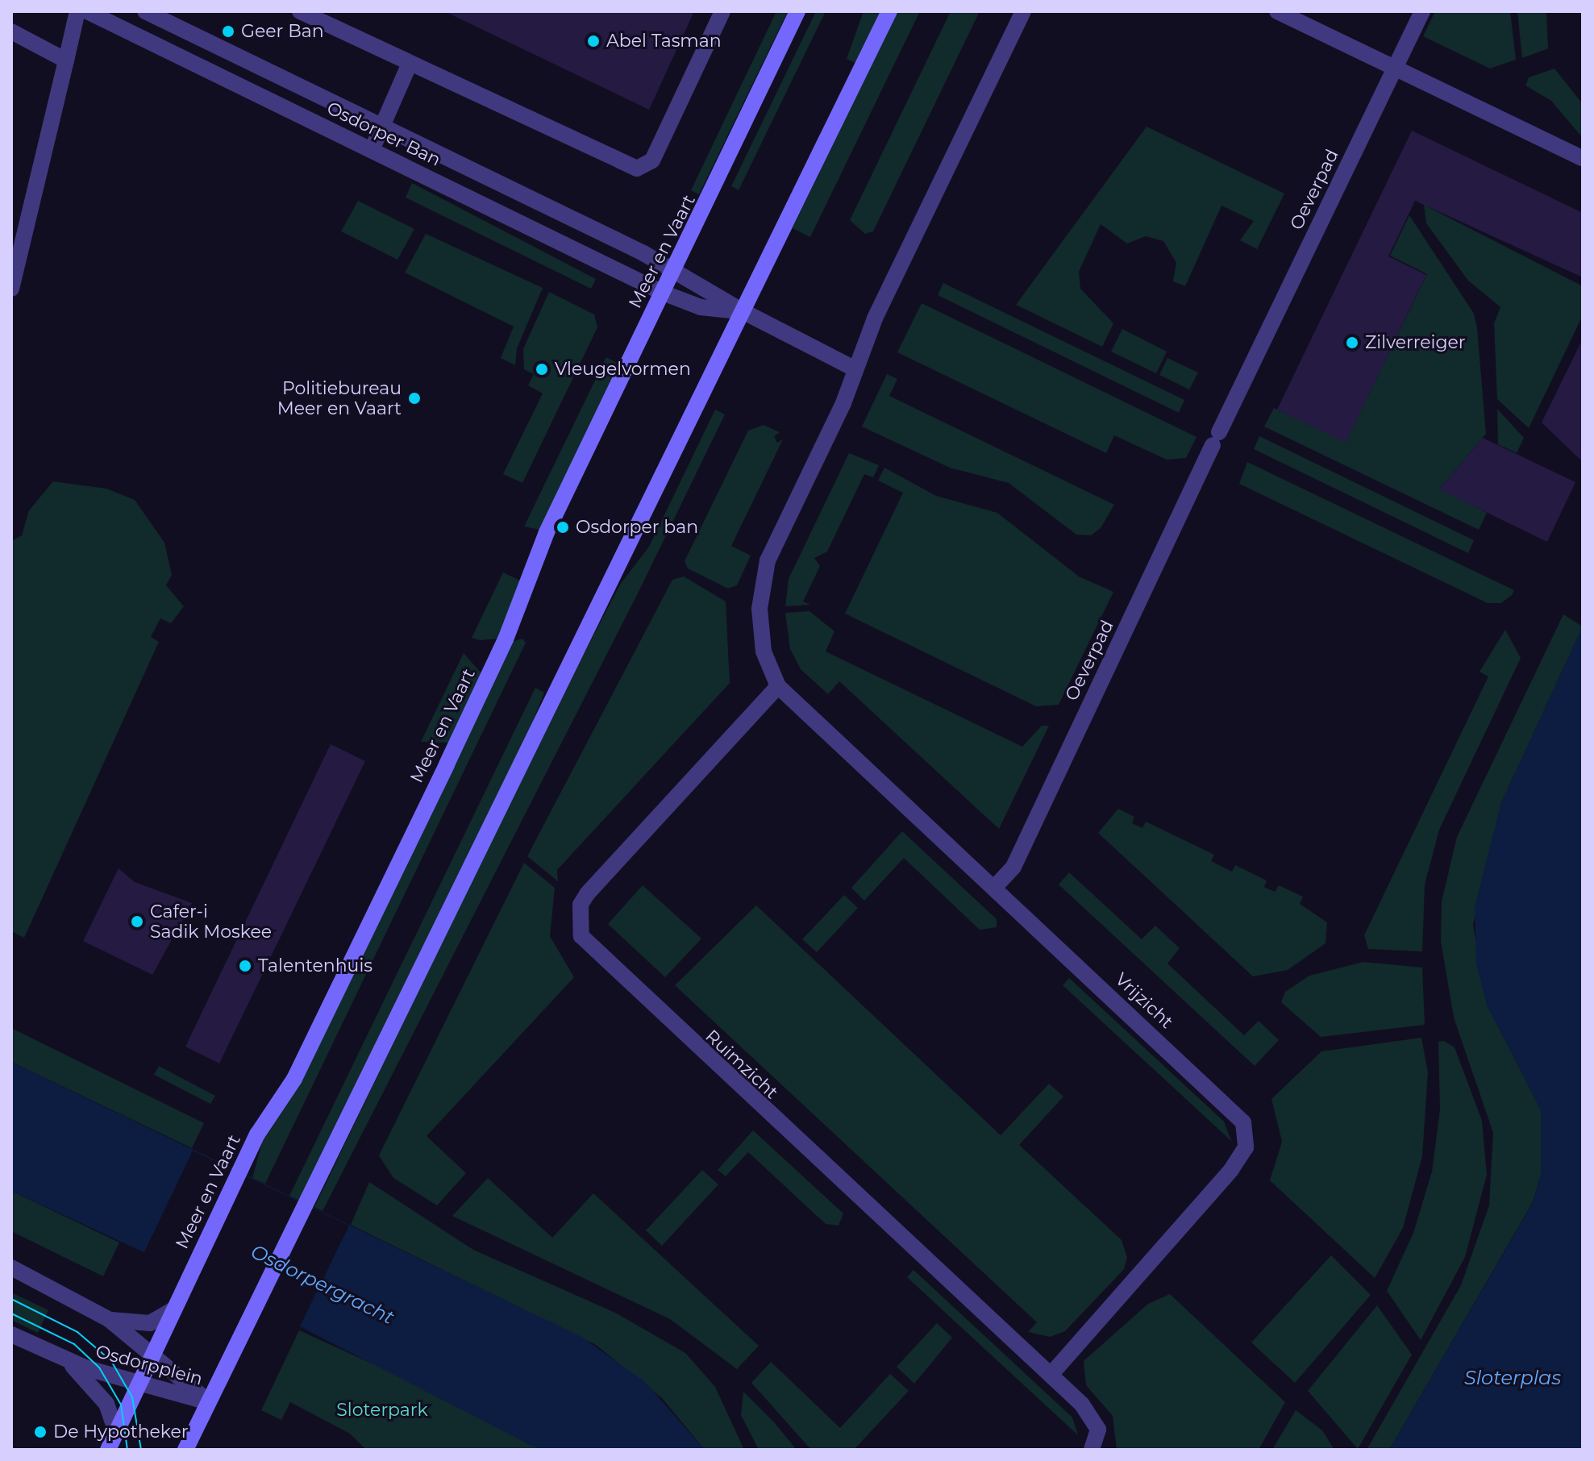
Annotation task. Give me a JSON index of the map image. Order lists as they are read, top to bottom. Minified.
{"streets":{"main road":["Meer en Vaart"],"street":["Osdorper Ban","Oeverpad","Vrijzicht","Ruimzicht","Osdorpplein"]},"crossings":[["Osdorper Ban","Meer en Vaart"],["Oeverpad","Vrijzicht"],["Meer en Vaart","Osdorpplein"],["Vrijzicht","Ruimzicht"]],"water":["Osdorpergracht","Sloterplas"],"parks":["Sloterpark"],"places":["Geer Ban","Abel Tasman","Zilverreiger","Vleugelvormen","Politiebureau Meer en Vaart","Osdorper ban","Cafer-i Sadik Moskee","Talentenhuis","De Hypotheker"]}
